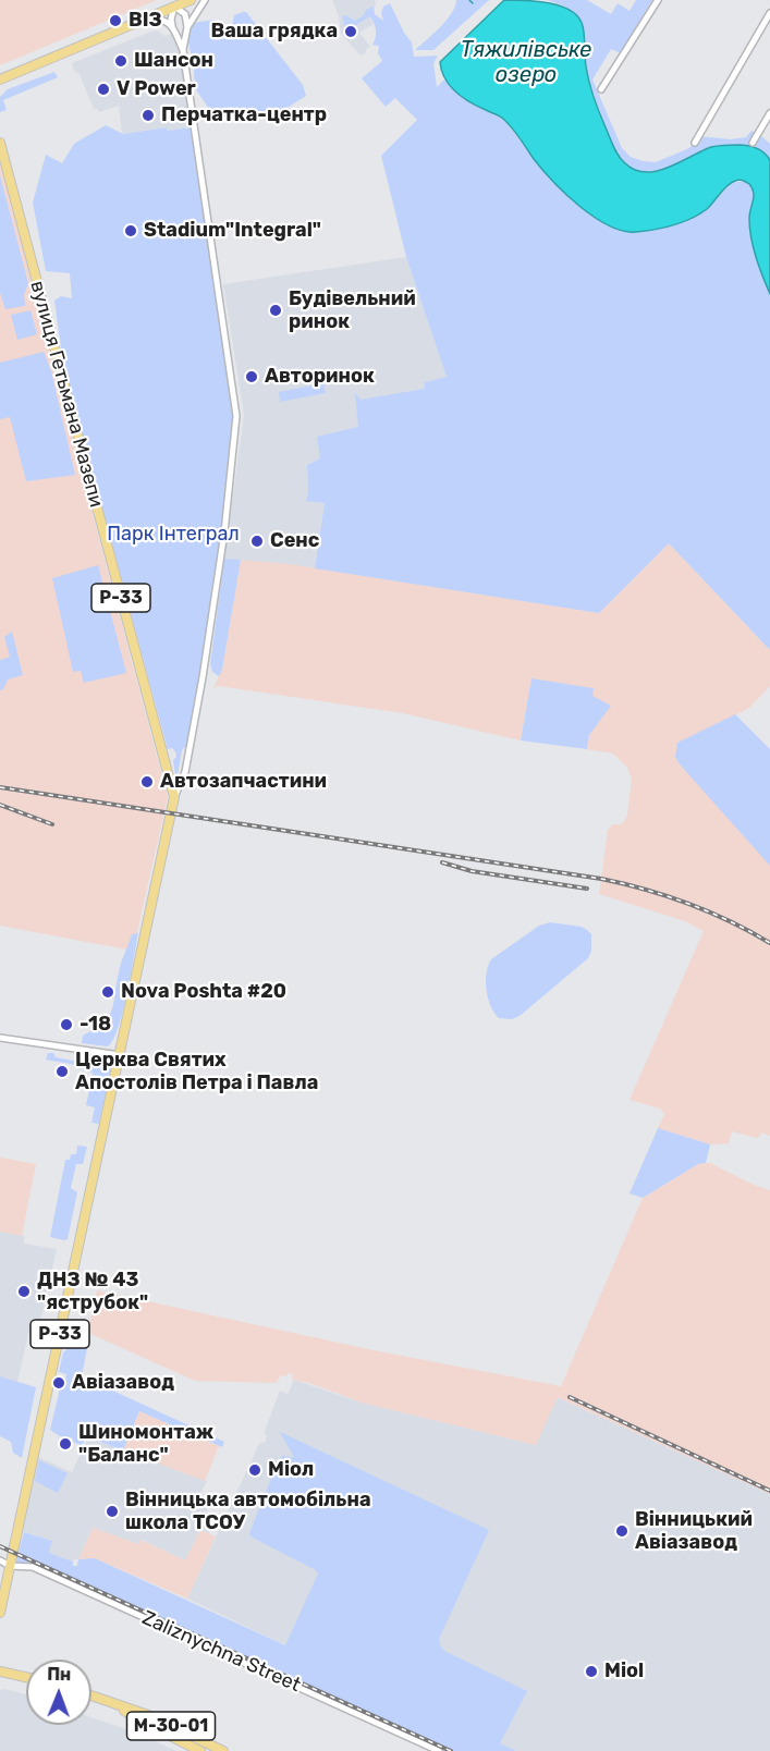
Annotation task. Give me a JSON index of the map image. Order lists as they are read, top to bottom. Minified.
{"streets":{"main road":["вулиця Гетьмана Мазепи","Р-33","М-30-01"],"street":["Zaliznychna Street"]},"crossings":[["вулиця Гетьмана Мазепи","Р-33"],["Р-33","Zaliznychna Street"]],"water":["Тяжилівське озеро"],"parks":["Парк Інтеграл"],"places":["ВІЗ","Ваша грядка","Шансон","V Power","Перчатка-центр","Stadium\"Integral\"","Будівельний ринок","Авторинок","Сенс","Автозапчастини","Nova Poshta #20","-18","Церква Святих Апостолів Петра і Павла","ДНЗ № 43 \"яструбок\"","Авіазавод","Шиномонтаж \"Баланс\"","Міол","Вінницька автомобільна школа ТСОУ","Вінницький Авіазавод","Miol"],"north":"top"}
